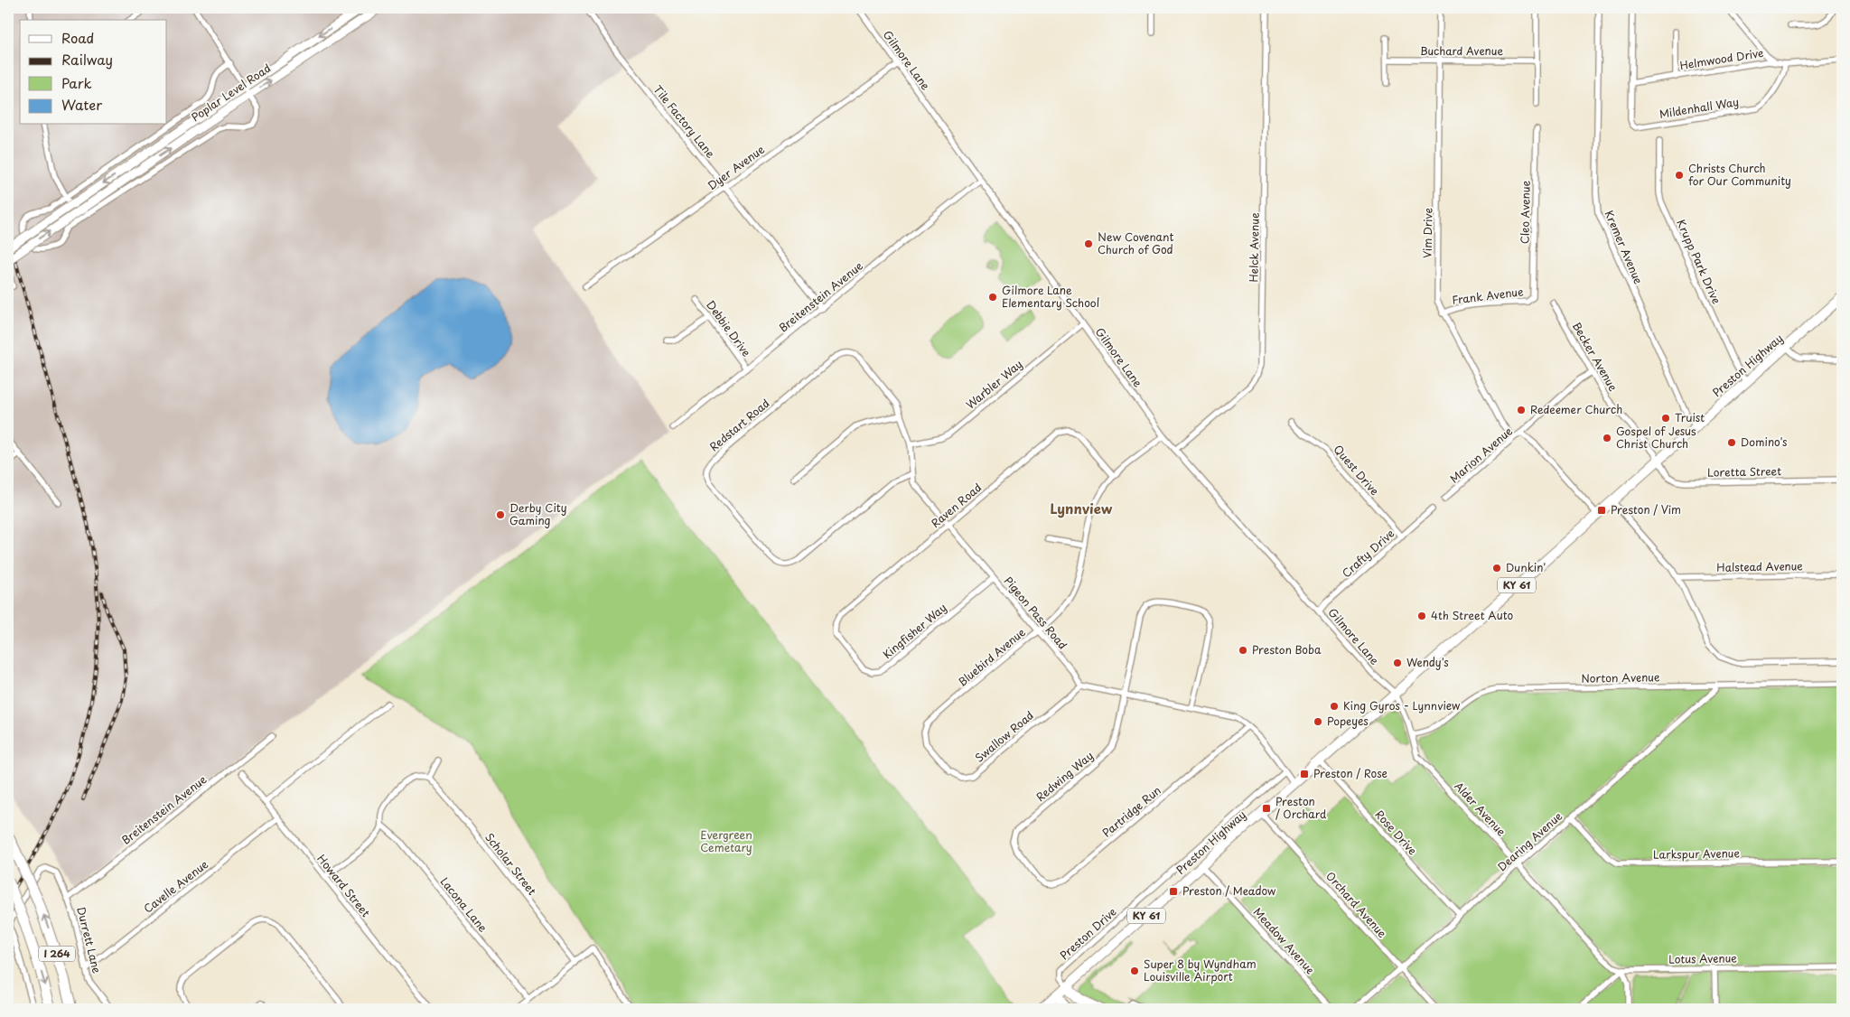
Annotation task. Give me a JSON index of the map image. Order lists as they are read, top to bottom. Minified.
{"streets":{"highway":["I 264"],"main road":["Poplar Level Road","Preston Highway","KY 61"],"street":["Buchard Avenue","Helmwood Drive","Gilmore Lane","Mildenhall Way","Tile Factory Lane","Dyer Avenue","Cleo Avenue","Vim Drive","Helck Avenue","Kremer Avenue","Krupp Park Drive","Frank Avenue","Breitenstein Avenue","Debbie Drive","Becker Avenue","Warbler Way","Redstart Road","Marion Avenue","Quest Drive","Loretta Street","Raven Road","Crafty Drive","Halstead Avenue","Pigeon Pass Road","Kingfisher Way","Bluebird Avenue","Norton Avenue","Swallow Road","Redwing Way","Alder Avenue","Partridge Run","Rose Drive","Dearing Avenue","Larkspur Avenue","Scholar Street","Howard Street","Cavelle Avenue","Lacona Lane","Orchard Avenue","Preston Drive","Durrett Lane","Meadow Avenue","Lotus Avenue"]},"crossings":[["Buchard Avenue","Vim Drive"],["Helmwood Drive","Mildenhall Way"],["Gilmore Lane","Dyer Avenue"],["Gilmore Lane","Helck Avenue"],["Gilmore Lane","Breitenstein Avenue"],["Gilmore Lane","Preston Highway"],["Gilmore Lane","Warbler Way"],["Gilmore Lane","Crafty Drive"],["Gilmore Lane","Bluebird Avenue"],["Gilmore Lane","Alder Avenue"],["Tile Factory Lane","Dyer Avenue"],["Tile Factory Lane","Breitenstein Avenue"],["Cleo Avenue","Frank Avenue"],["Vim Drive","Frank Avenue"],["Vim Drive","Marion Avenue"],["Kremer Avenue","Preston Highway"],["Krupp Park Drive","Preston Highway"],["Breitenstein Avenue","Debbie Drive"],["Breitenstein Avenue","Durrett Lane"],["Becker Avenue","Preston Highway"],["Becker Avenue","Marion Avenue"],["Becker Avenue","Loretta Street"],["Preston Highway","Loretta Street"],["Preston Highway","Alder Avenue"],["Preston Highway","Rose Drive"],["Preston Highway","Orchard Avenue"],["Preston Highway","Preston Drive"],["Preston Highway","Meadow Avenue"],["Warbler Way","Pigeon Pass Road"],["Redstart Road","Pigeon Pass Road"],["Quest Drive","Crafty Drive"],["Raven Road","Pigeon Pass Road"],["Raven Road","Kingfisher Way"],["Raven Road","Bluebird Avenue"],["Pigeon Pass Road","Kingfisher Way"],["Pigeon Pass Road","Bluebird Avenue"],["Pigeon Pass Road","Swallow Road"],["Bluebird Avenue","Swallow Road"],["Norton Avenue","Alder Avenue"],["Norton Avenue","Dearing Avenue"],["Redwing Way","Partridge Run"],["Alder Avenue","Dearing Avenue"],["Alder Avenue","Lotus Avenue"],["Rose Drive","Dearing Avenue"],["Dearing Avenue","Larkspur Avenue"],["Dearing Avenue","Orchard Avenue"],["Howard Street","Cavelle Avenue"],["Cavelle Avenue","Durrett Lane"]],"districts":["Lynnview"],"parks":["Evergreen Cemetary"],"places":{"other":["Christs Church for Our Community","New Covenant Church of God","Gilmore Lane Elementary School","Redeemer Church","Truist","Gospel of Jesus Christ Church","Domino's","Derby City Gaming","Dunkin'","4th Street Auto","Preston Boba","Wendy's","King Gyros - Lynnview","Popeyes","Super 8 by Wyndham Louisville Airport"],"transit":["Preston / Vim","Preston / Rose","Preston / Orchard","Preston / Meadow"]},"legend":["Road","Railway","Park","Water"]}
